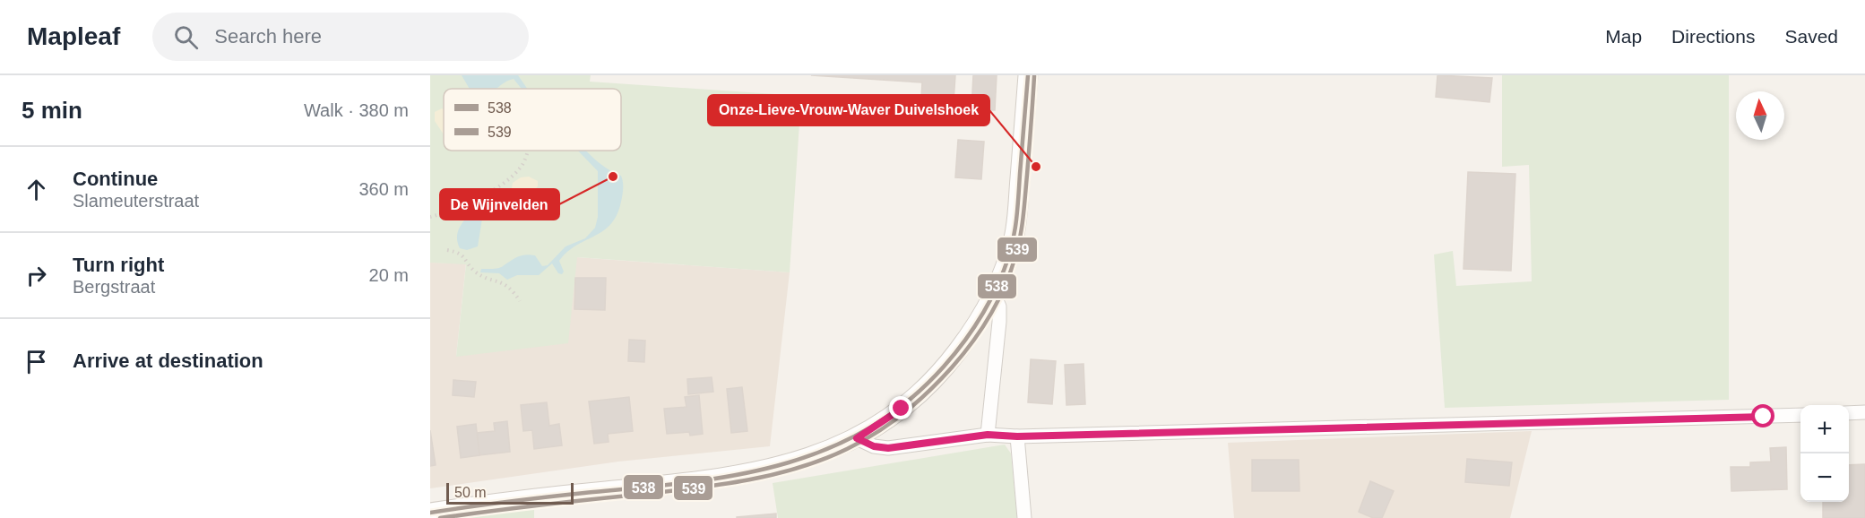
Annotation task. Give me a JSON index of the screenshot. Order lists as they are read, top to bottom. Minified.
{"places":["Onze-Lieve-Vrouw-Waver Duivelshoek","De Wijnvelden"],"lines":["transit line 538","transit line 539"],"legend":["538","539"],"scale_bar":"50 m","north":"top","page":{"header":"Mapleaf","search":"Search here","nav":["Map","Directions","Saved"],"heading":["5 min","Walk · 380 m"],"list":[["Continue","Slameuterstraat","360 m"],["Turn right","Bergstraat","20 m"],"Arrive at destination"],"map_buttons":["+","−"],"scale":"50 m"}}
